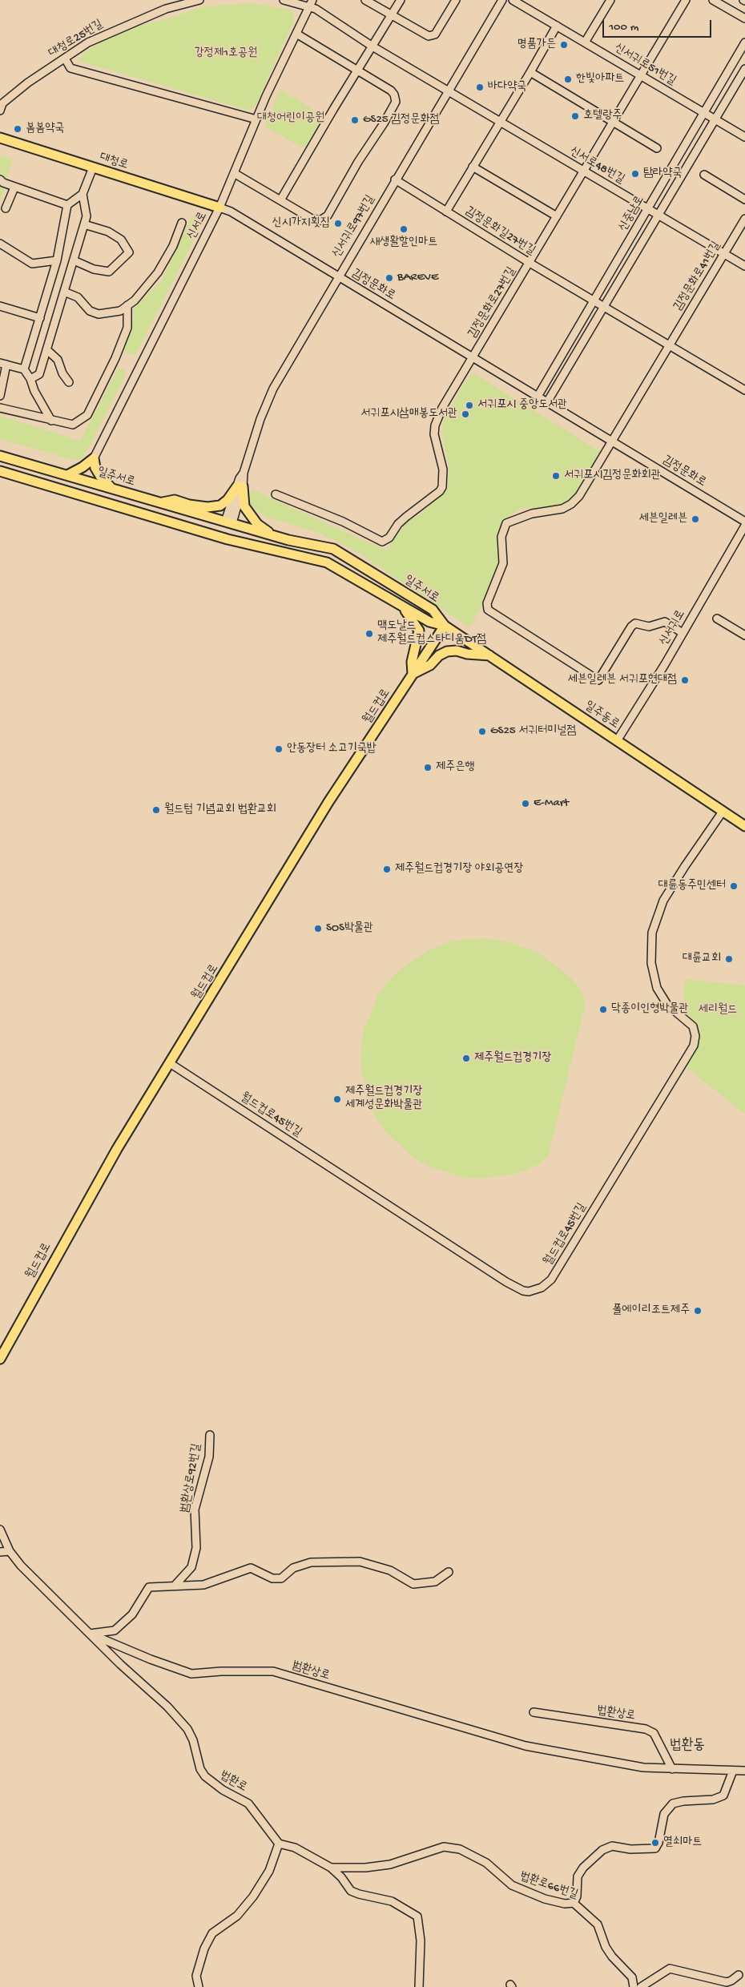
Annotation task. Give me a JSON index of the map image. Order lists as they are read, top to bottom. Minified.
{"streets":{"main road":["대청로","일주서로","월드컵로","일주동로"],"street":["대청로25번길","신서귀로51번길","신서로48번길","신중남로","신서로","신서귀로97번길","김정문화길27번길","김정문화로41번길","김정문화로","김정문화로27번길","신서귀로","월드컵로45번길","범환상로92번길","범환상로","법환상로","법환로","법환로66번길"]},"crossings":[["신서귀로51번길","신중남로"],["신서귀로51번길","김정문화로27번길"],["대청로","신서로"],["대청로","김정문화로"],["신서로48번길","신중남로"],["신서로48번길","신서로"],["신서로48번길","신서귀로97번길"],["신서로48번길","김정문화로41번길"],["신서로48번길","김정문화로27번길"],["신중남로","김정문화길27번길"],["신중남로","김정문화로"],["신서로","김정문화로"],["신서귀로97번길","김정문화길27번길"],["신서귀로97번길","김정문화로"],["신서귀로97번길","일주서로"],["김정문화길27번길","김정문화로27번길"],["김정문화로41번길","김정문화로"],["김정문화로","김정문화로27번길"],["일주서로","월드컵로"],["일주서로","일주동로"],["신서귀로","일주동로"],["월드컵로","일주동로"],["월드컵로","월드컵로45번길"],["일주동로","월드컵로45번길"],["범환상로","법환상로"],["범환상로","법환로"]],"districts":["법환동"],"parks":["강정제1호공원","대청어린이공원","세리월드"],"places":["명품가든","한빛아파트","바다약국","호텔랑주","GS25 김정문화점","봄봄약국","탐라약국","신시가지횟집","새생활할인마트","BAREVE","서귀포시 중앙도서관","서귀포시삼매봉도서관","서귀포시김정문화회관","세븐일레븐","맥도날드 제주월드컵스타디움DT점","세븐일레븐 서귀포현대점","GS25 서귀터미널점","안동장터 소고기국밥","제주은행","E-Mart","월드텁 기념교회 법환교회","제주월드컵경기장 야외공연장","대륜동주민센터","SOS박물관","대륜교회","닥종이인형박물관","제주월드컵경기장","제주월드컵경기장 세계성문화박물관","폴에이리조트제주","열쇠마트"],"scale_bar":"100 m"}
